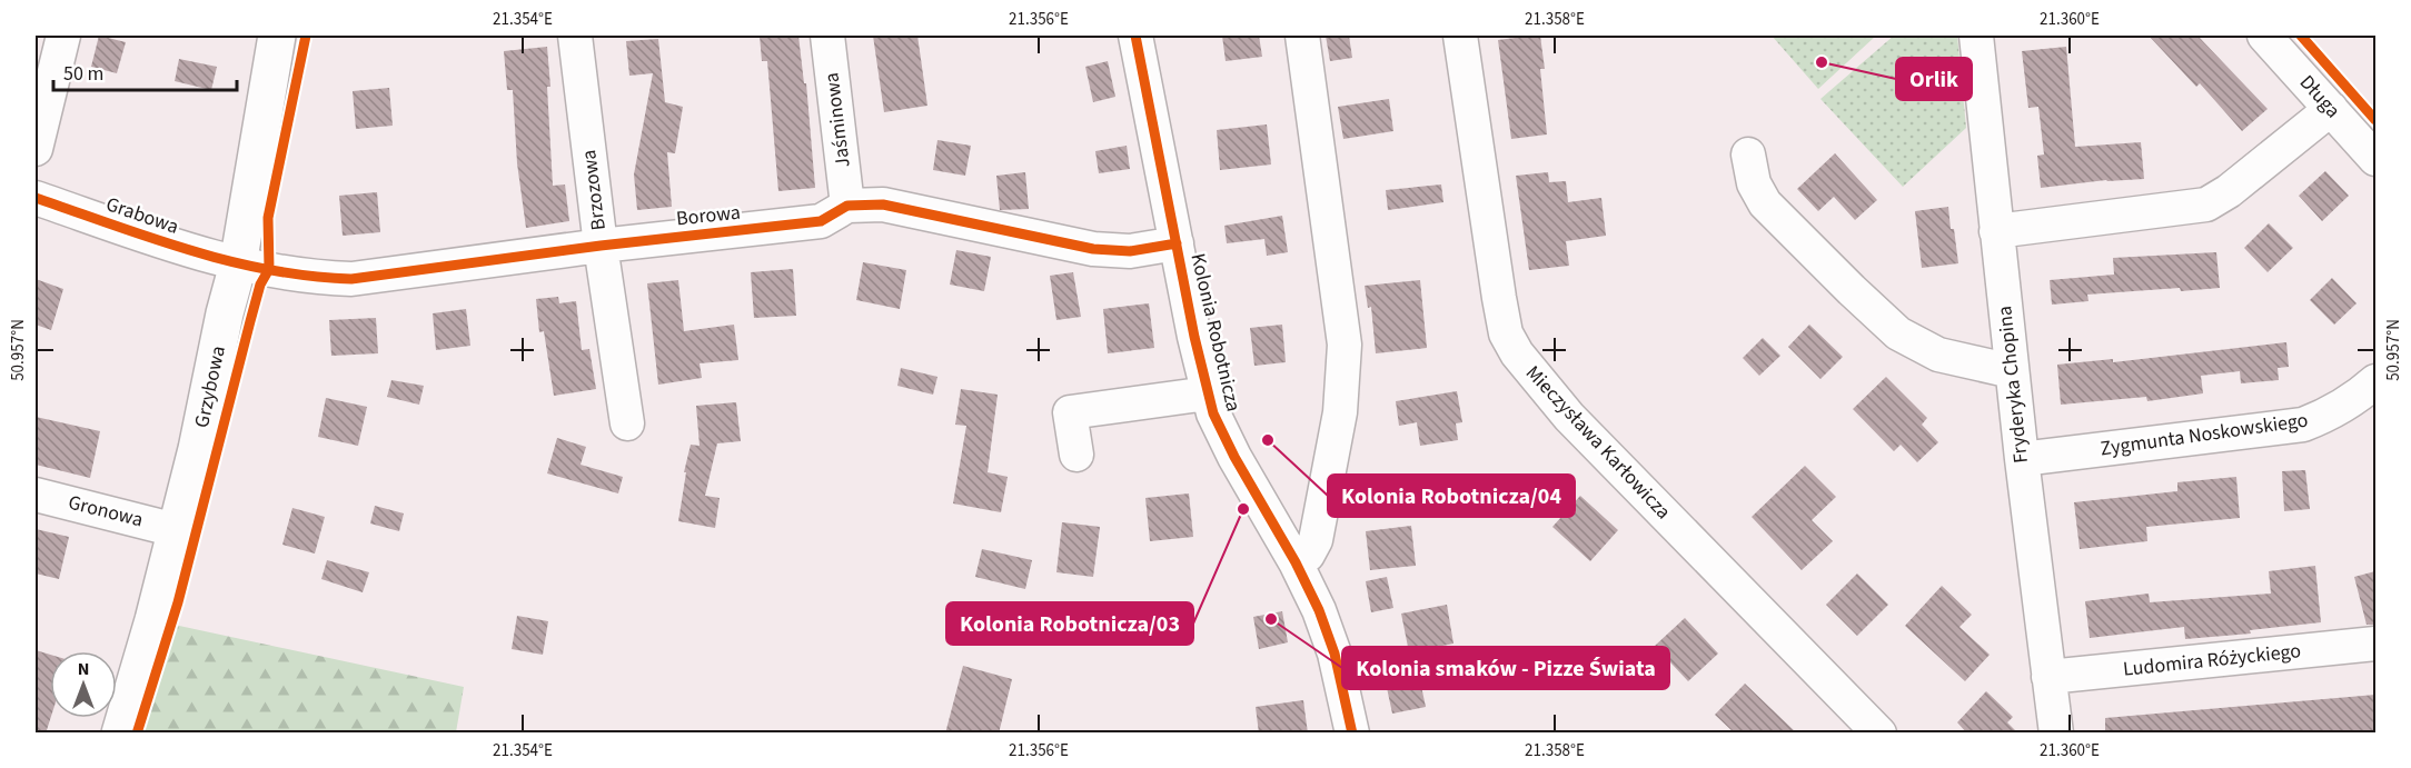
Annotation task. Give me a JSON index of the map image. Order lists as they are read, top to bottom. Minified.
{"streets":{"main road":["Grzybowa"],"street":["Długa","Jaśminowa","Brzozowa","Grabowa","Borowa","Kolonia Robotnicza","Fryderyka Chopina","Zygmunta Noskowskiego","Mieczysława Karłowicza","Gronowa","Ludomira Różyckiego"]},"crossings":[["Jaśminowa","Borowa"],["Brzozowa","Borowa"],["Grabowa","Borowa"],["Grabowa","Grzybowa"],["Borowa","Kolonia Robotnicza"],["Borowa","Grzybowa"],["Fryderyka Chopina","Zygmunta Noskowskiego"],["Fryderyka Chopina","Ludomira Różyckiego"],["Grzybowa","Gronowa"]],"places":["Orlik","Kolonia Robotnicza/04","Kolonia Robotnicza/03","Kolonia smaków - Pizze Świata"],"scale_bar":"50 m","north":"top","coordinates":["21.354°E","21.356°E","21.358°E","21.360°E","50.957°N"]}
